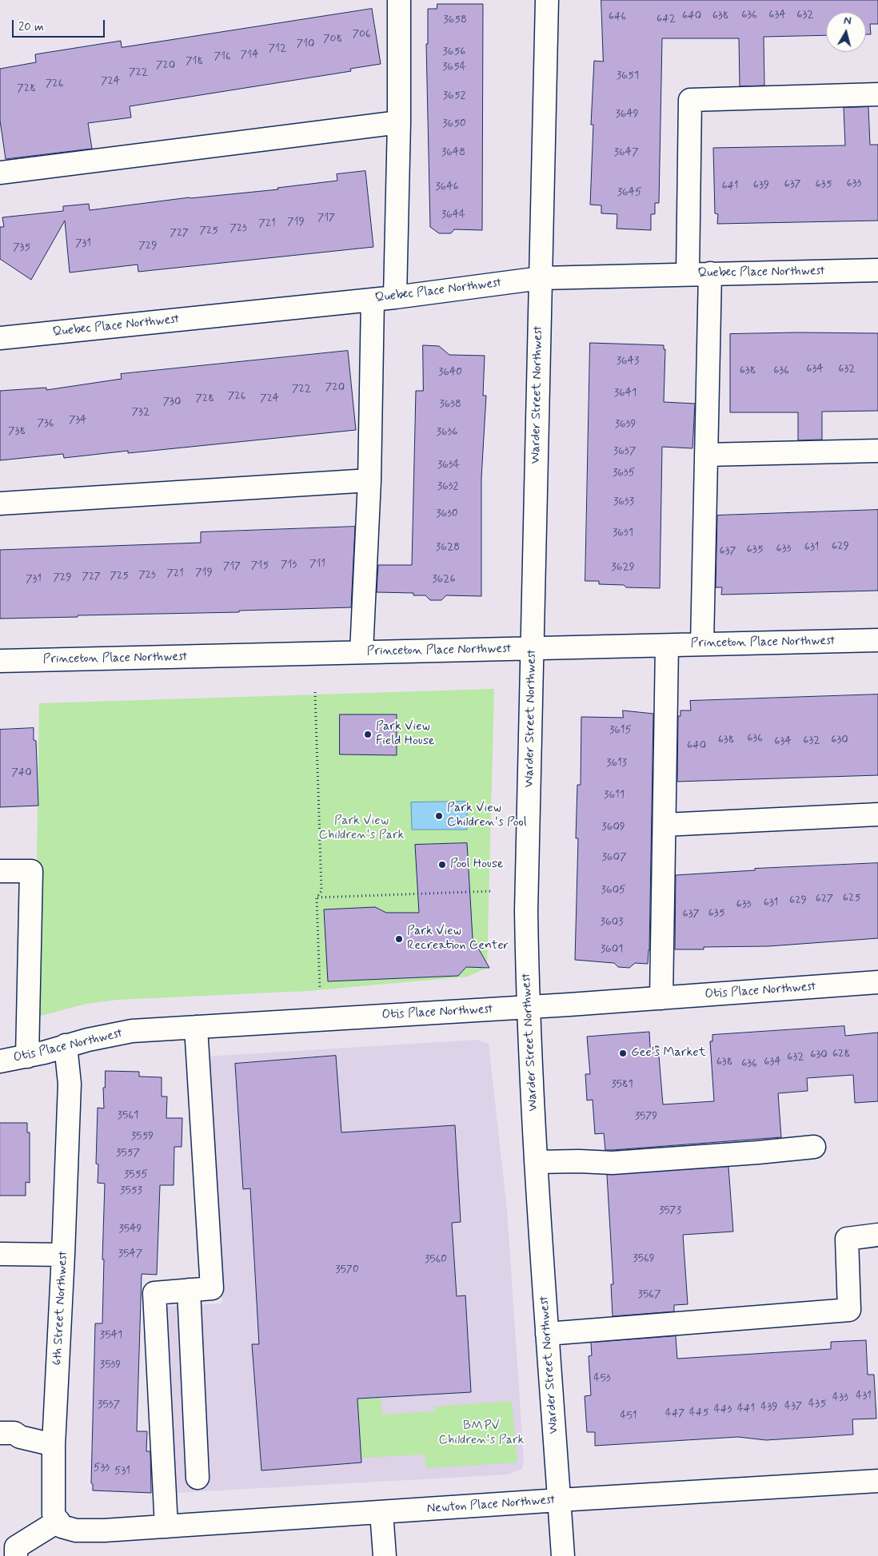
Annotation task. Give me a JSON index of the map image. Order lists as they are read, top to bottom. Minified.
{"streets":{"street":["Quebec Place Northwest","Warder Street Northwest","Princeton Place Northwest","Otis Place Northwest","6th Street Northwest","Newton Place Northwest"]},"crossings":[["Quebec Place Northwest","Warder Street Northwest"],["Warder Street Northwest","Princeton Place Northwest"],["Warder Street Northwest","Otis Place Northwest"],["Warder Street Northwest","Newton Place Northwest"],["Otis Place Northwest","6th Street Northwest"],["6th Street Northwest","Newton Place Northwest"]],"parks":["Park View Children's Park","BMPV Children's Park"],"places":["Park View Field House","Park View Children's Pool","Pool House","Park View Recreation Center","Gee's Market"],"house_numbers":["636","634","632","640","638","646","642","3658","706","708","710","712","3656","714","716","718","720","3654","722","3651","724","726","728","3652","3649","3650","3648","3647","633","637","635","639","641","3646","3645","3644","717","719","721","723","725","727","731","729","735","3643","634","632","638","636","3640","720","722","3641","726","728","724","730","3638","732","734","736","3639","738","3636","3637","3634","3635","3632","3633","3630","3631","629","3628","631","633","635","637","711","713","715","717","3629","719","721","723","725","727","729","731","3626","3615","636","638","630","632","634","640","3613","740","3611","3609","3607","3605","625","627","629","631","633","635","637","3603","3601","628","630","632","638","634","636","3581","3561","3579","3559","3557","3555","3553","3573","3549","3547","3569","3560","3570","3567","3541","3539","453","431","433","435","3537","437","439","441","443","445","447","451","533","531"],"scale_bar":"20 m","north":"top"}
